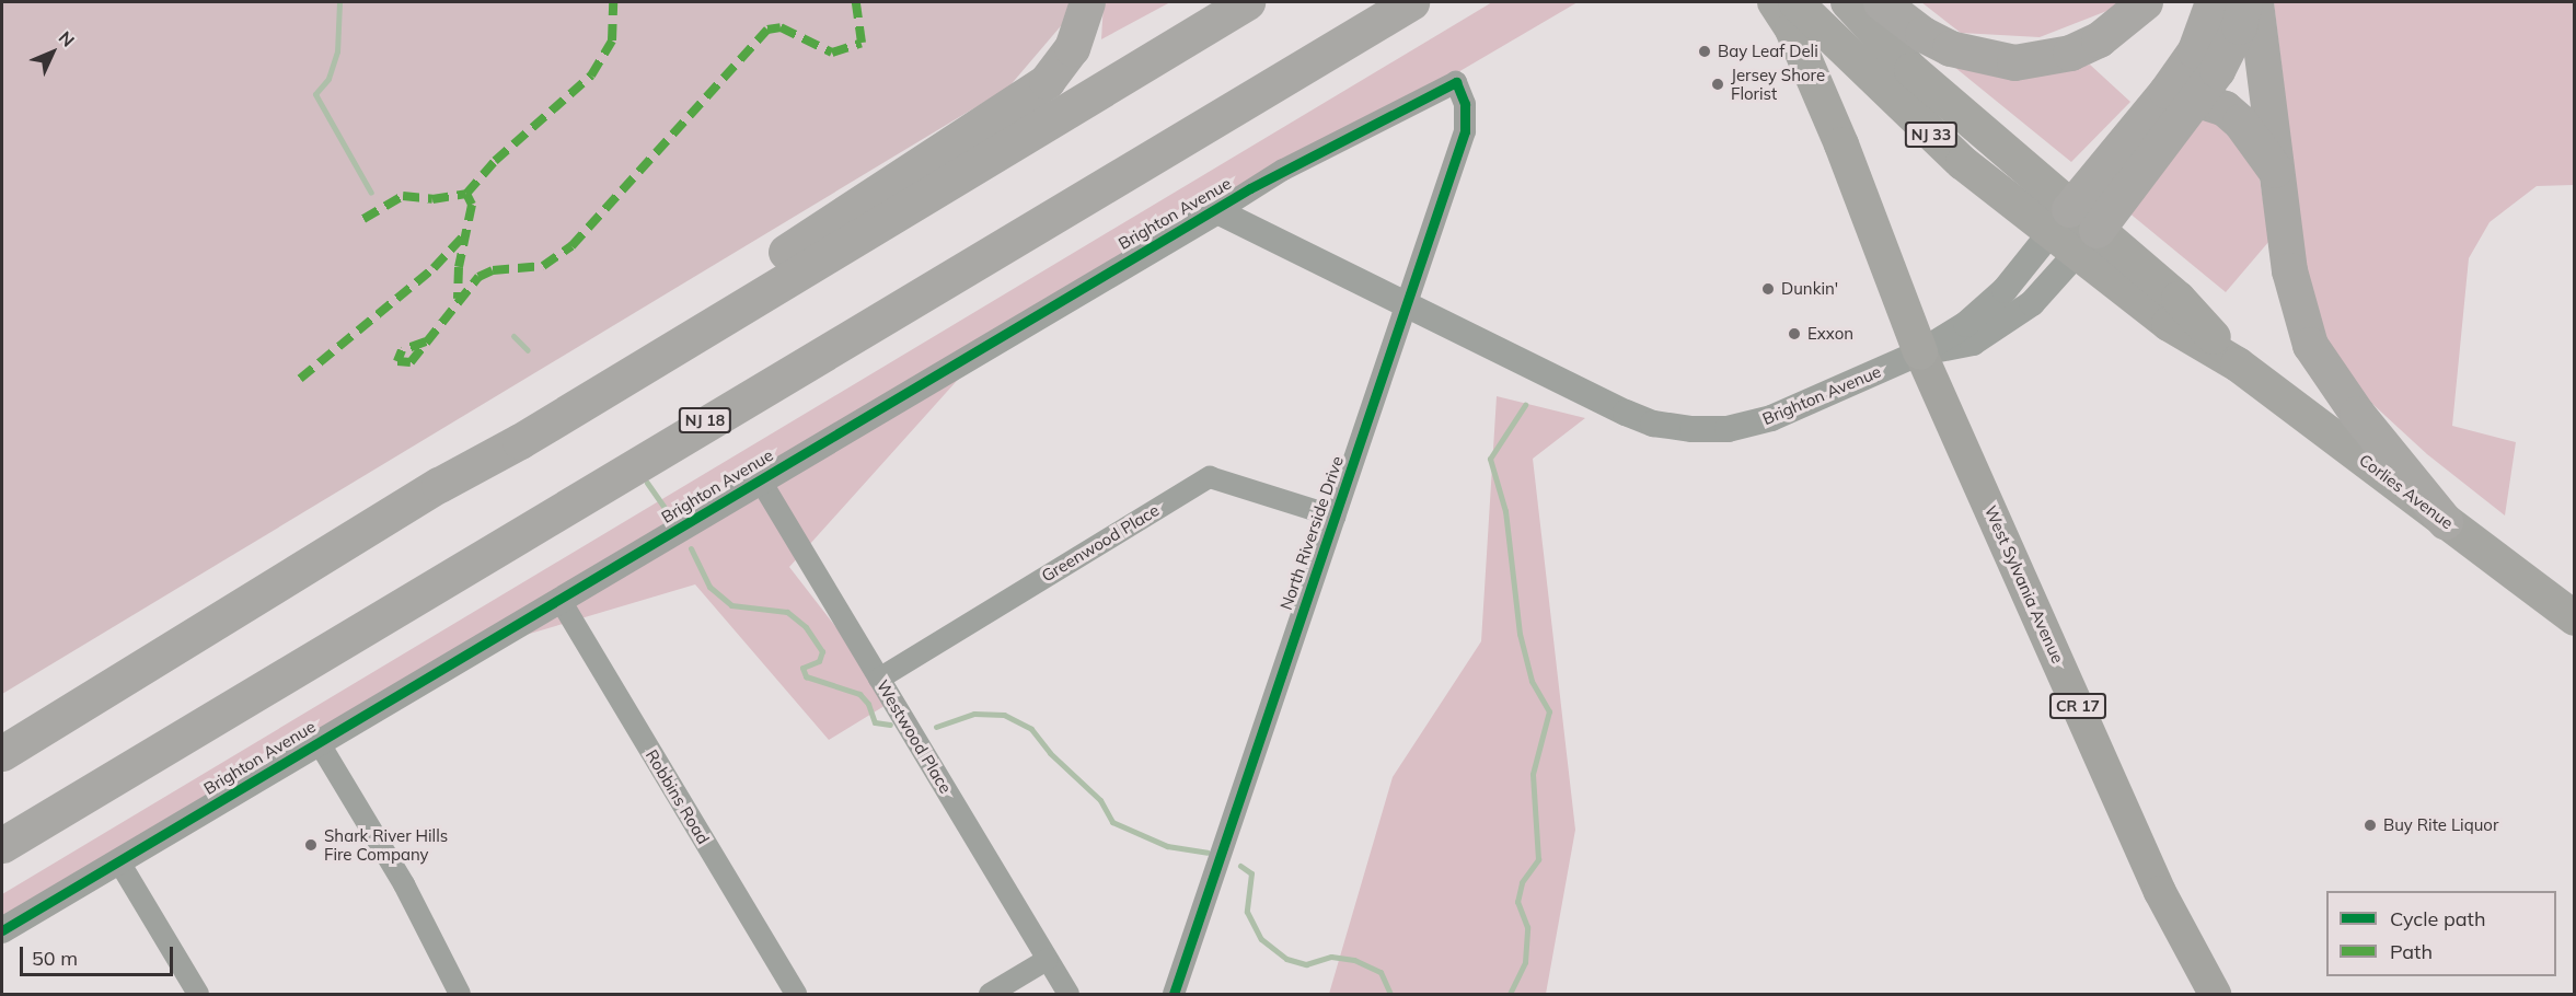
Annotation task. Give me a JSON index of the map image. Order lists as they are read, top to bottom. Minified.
{"streets":{"highway":["NJ 33","NJ 18","Corlies Avenue"],"main road":["West Sylvania Avenue","CR 17"],"street":["Brighton Avenue","North Riverside Drive","Greenwood Place","Westwood Place","Robbins Road"]},"crossings":[["NJ 33","Brighton Avenue"],["NJ 33","Corlies Avenue"],["Brighton Avenue","Corlies Avenue"],["Brighton Avenue","North Riverside Drive"],["Brighton Avenue","West Sylvania Avenue"],["Brighton Avenue","Westwood Place"],["Brighton Avenue","Robbins Road"],["North Riverside Drive","Greenwood Place"],["Greenwood Place","Westwood Place"]],"places":["Bay Leaf Deli","Jersey Shore Florist","Dunkin'","Exxon","Buy Rite Liquor","Shark River Hills Fire Company"],"legend":["Cycle path","Path"],"scale_bar":"50 m","north":"top right"}
